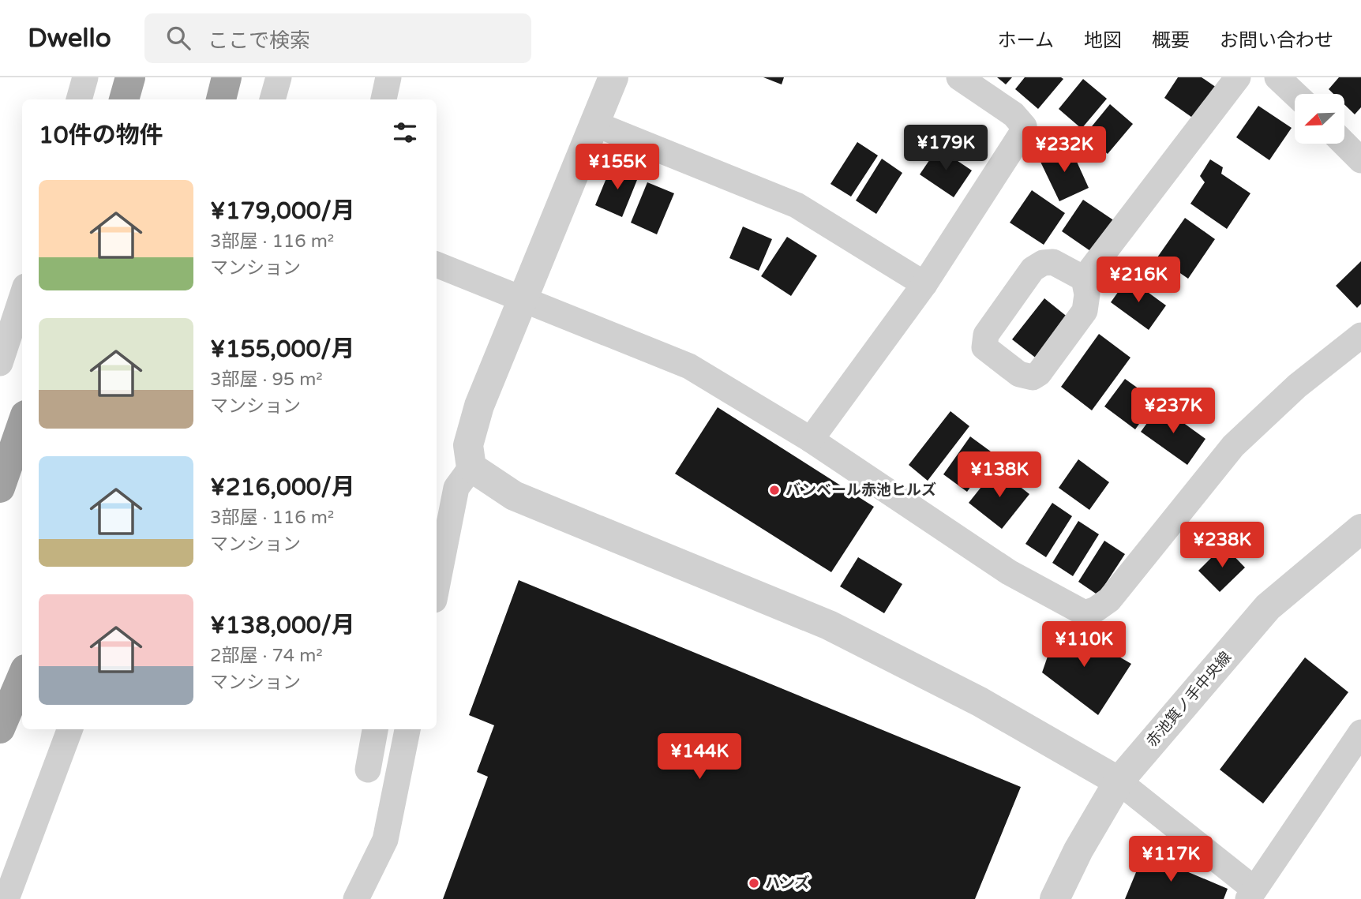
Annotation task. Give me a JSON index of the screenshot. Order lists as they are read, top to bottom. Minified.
{"streets":{"street":["赤池箕ノ手中央線"]},"places":["バンベール赤池ヒルズ","ハンズ"],"north":"bottom left","page":{"header":"Dwello","search":"ここで検索","nav":["ホーム","地図","概要","お問い合わせ"],"heading":"10件の物件","price":["¥179K","¥232K","¥155K","¥216K","¥237K","¥138K","¥238K","¥110K","¥144K","¥117K"],"list":[{"name":"¥179,000/月","note":"3部屋 · 116 m² · マンション"},{"name":"¥155,000/月","note":"3部屋 · 95 m² · マンション"},{"name":"¥216,000/月","note":"3部屋 · 116 m² · マンション"},{"name":"¥138,000/月","note":"2部屋 · 74 m² · マンション"}]}}
